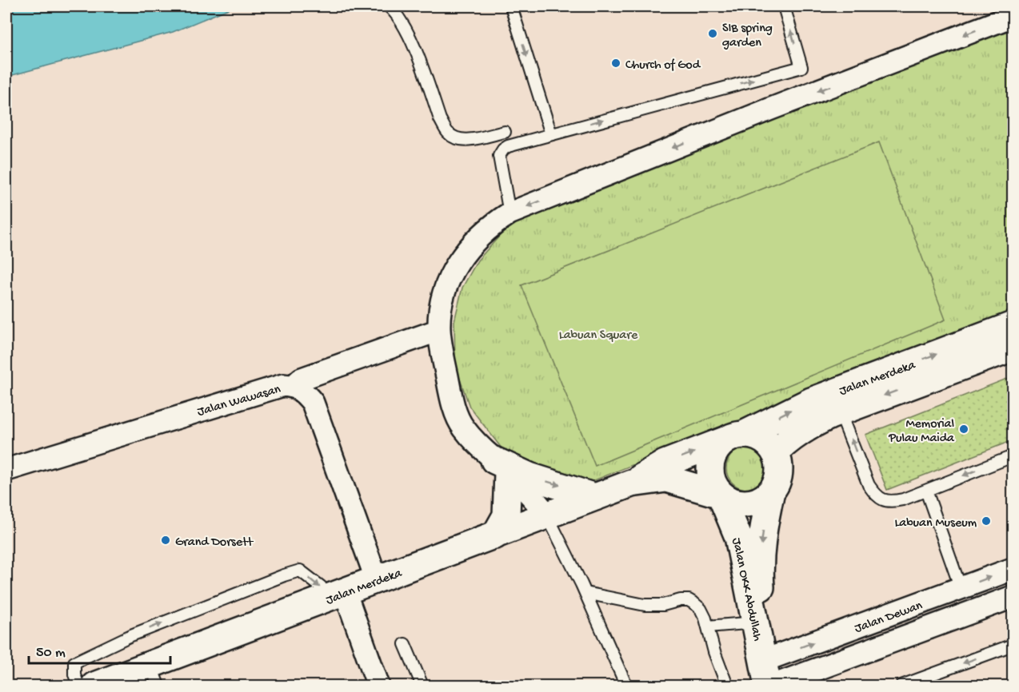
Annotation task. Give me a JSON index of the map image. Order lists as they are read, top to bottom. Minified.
{"streets":{"main road":["Jalan Merdeka","Jalan OKK Abdullah"],"street":["Jalan Wawasan","Jalan Dewan"]},"crossings":[["Jalan Merdeka","Jalan Wawasan"],["Jalan Merdeka","Jalan OKK Abdullah"],["Jalan OKK Abdullah","Jalan Dewan"]],"parks":["Labuan Square"],"places":["SIB spring garden","Church of God","Memorial Pulau Maida","Labuan Museum","Grand Dorsett"],"scale_bar":"50 m"}
